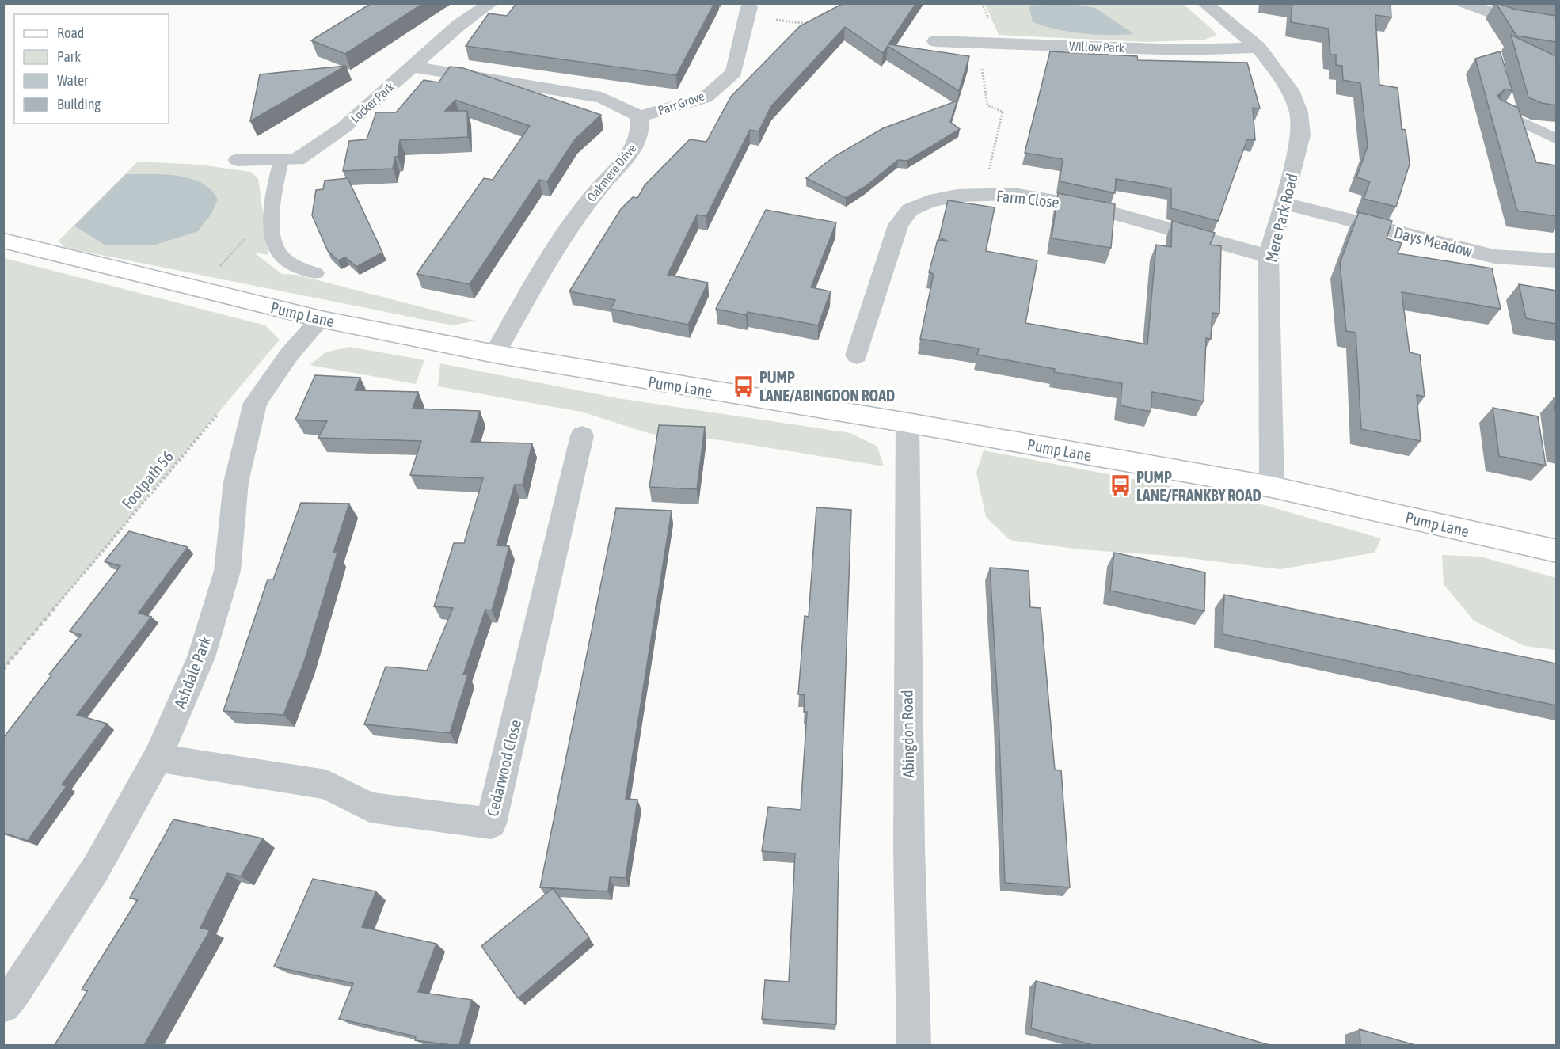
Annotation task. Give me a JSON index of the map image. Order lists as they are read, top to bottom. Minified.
{"streets":{"street":["Willow Park","Locker Park","Parr Grove","Oakmere Drive","Farm Close","Mere Park Road","Days Meadow","Pump Lane","Ashdale Park","Abingdon Road","Cedarwood Close"],"path":["Footpath 56"]},"crossings":[["Willow Park","Mere Park Road"],["Parr Grove","Oakmere Drive"],["Oakmere Drive","Pump Lane"],["Farm Close","Mere Park Road"],["Mere Park Road","Days Meadow"],["Mere Park Road","Pump Lane"],["Pump Lane","Ashdale Park"],["Pump Lane","Abingdon Road"],["Ashdale Park","Cedarwood Close"]],"places":{"bus stop":["PUMP LANE/ABINGDON ROAD","PUMP LANE/FRANKBY ROAD"]},"legend":["Road","Park","Water","Building"]}
